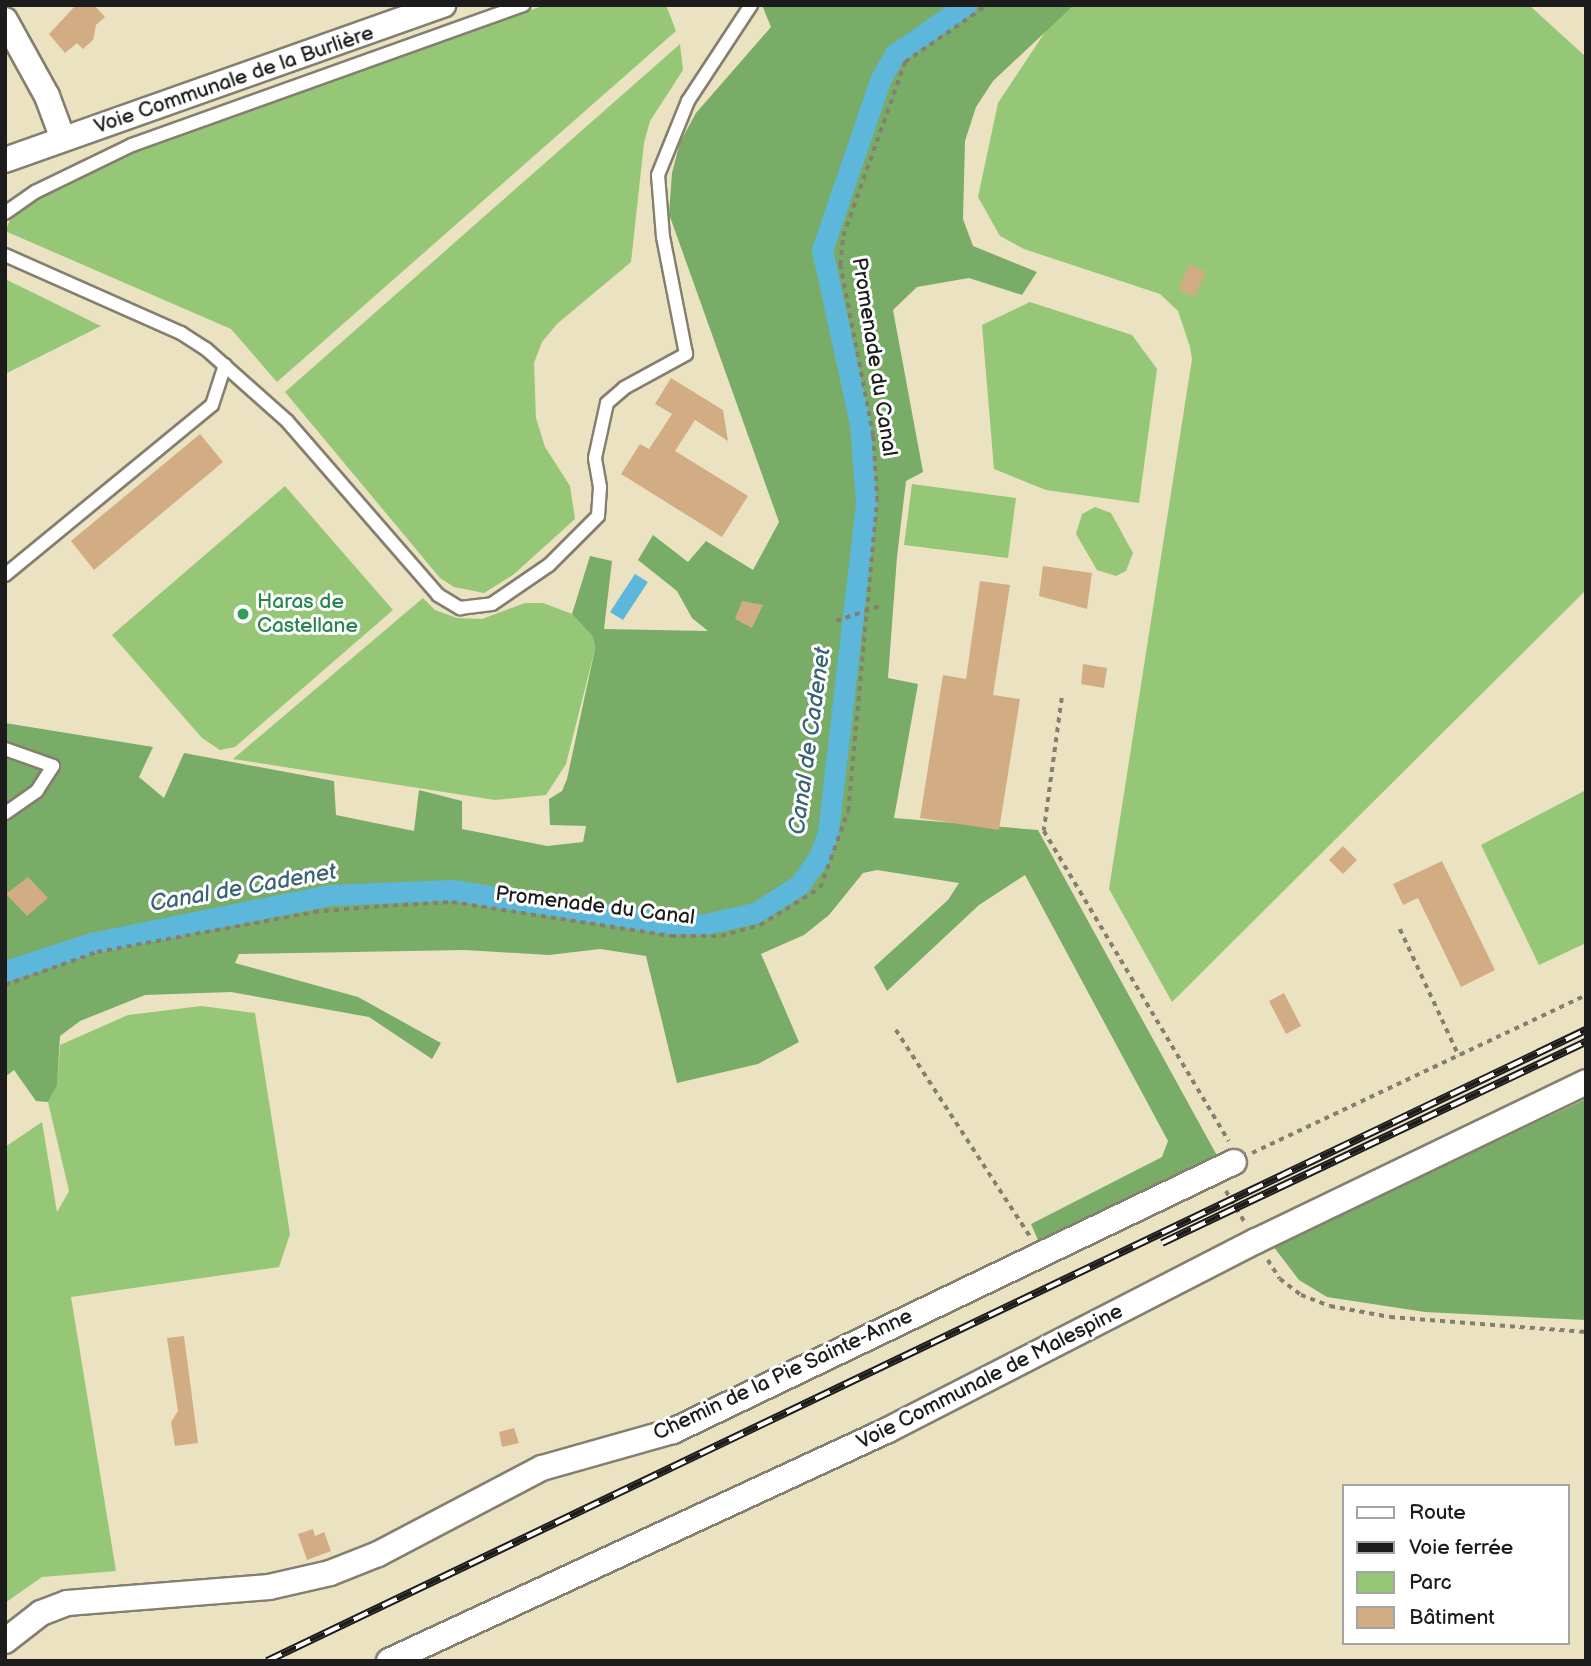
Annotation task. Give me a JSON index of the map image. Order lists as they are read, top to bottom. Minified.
{"streets":{"street":["Voie Communale de la Burlière","Chemin de la Pie Sainte-Anne","Voie Communale de Malespine"],"path":["Promenade du Canal"]},"water":["Canal de Cadenet"],"places":["Haras de Castellane"],"legend":["Route","Voie ferrée","Parc","Bâtiment"]}
